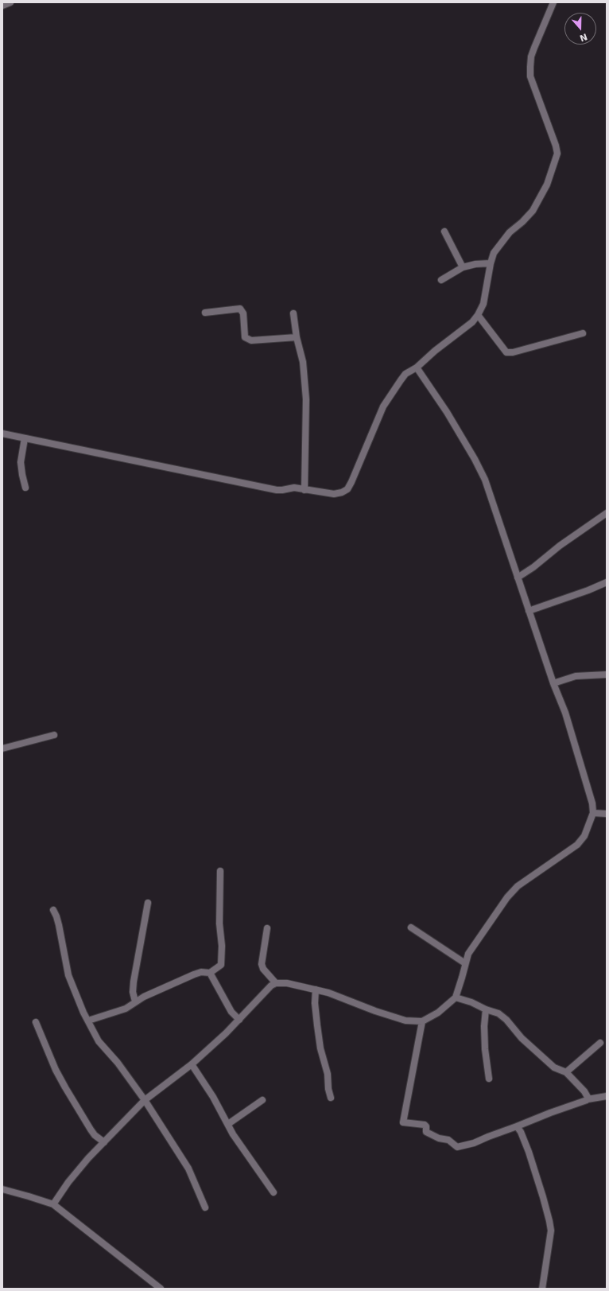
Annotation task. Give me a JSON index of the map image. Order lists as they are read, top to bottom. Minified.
{"north":"bottom"}
